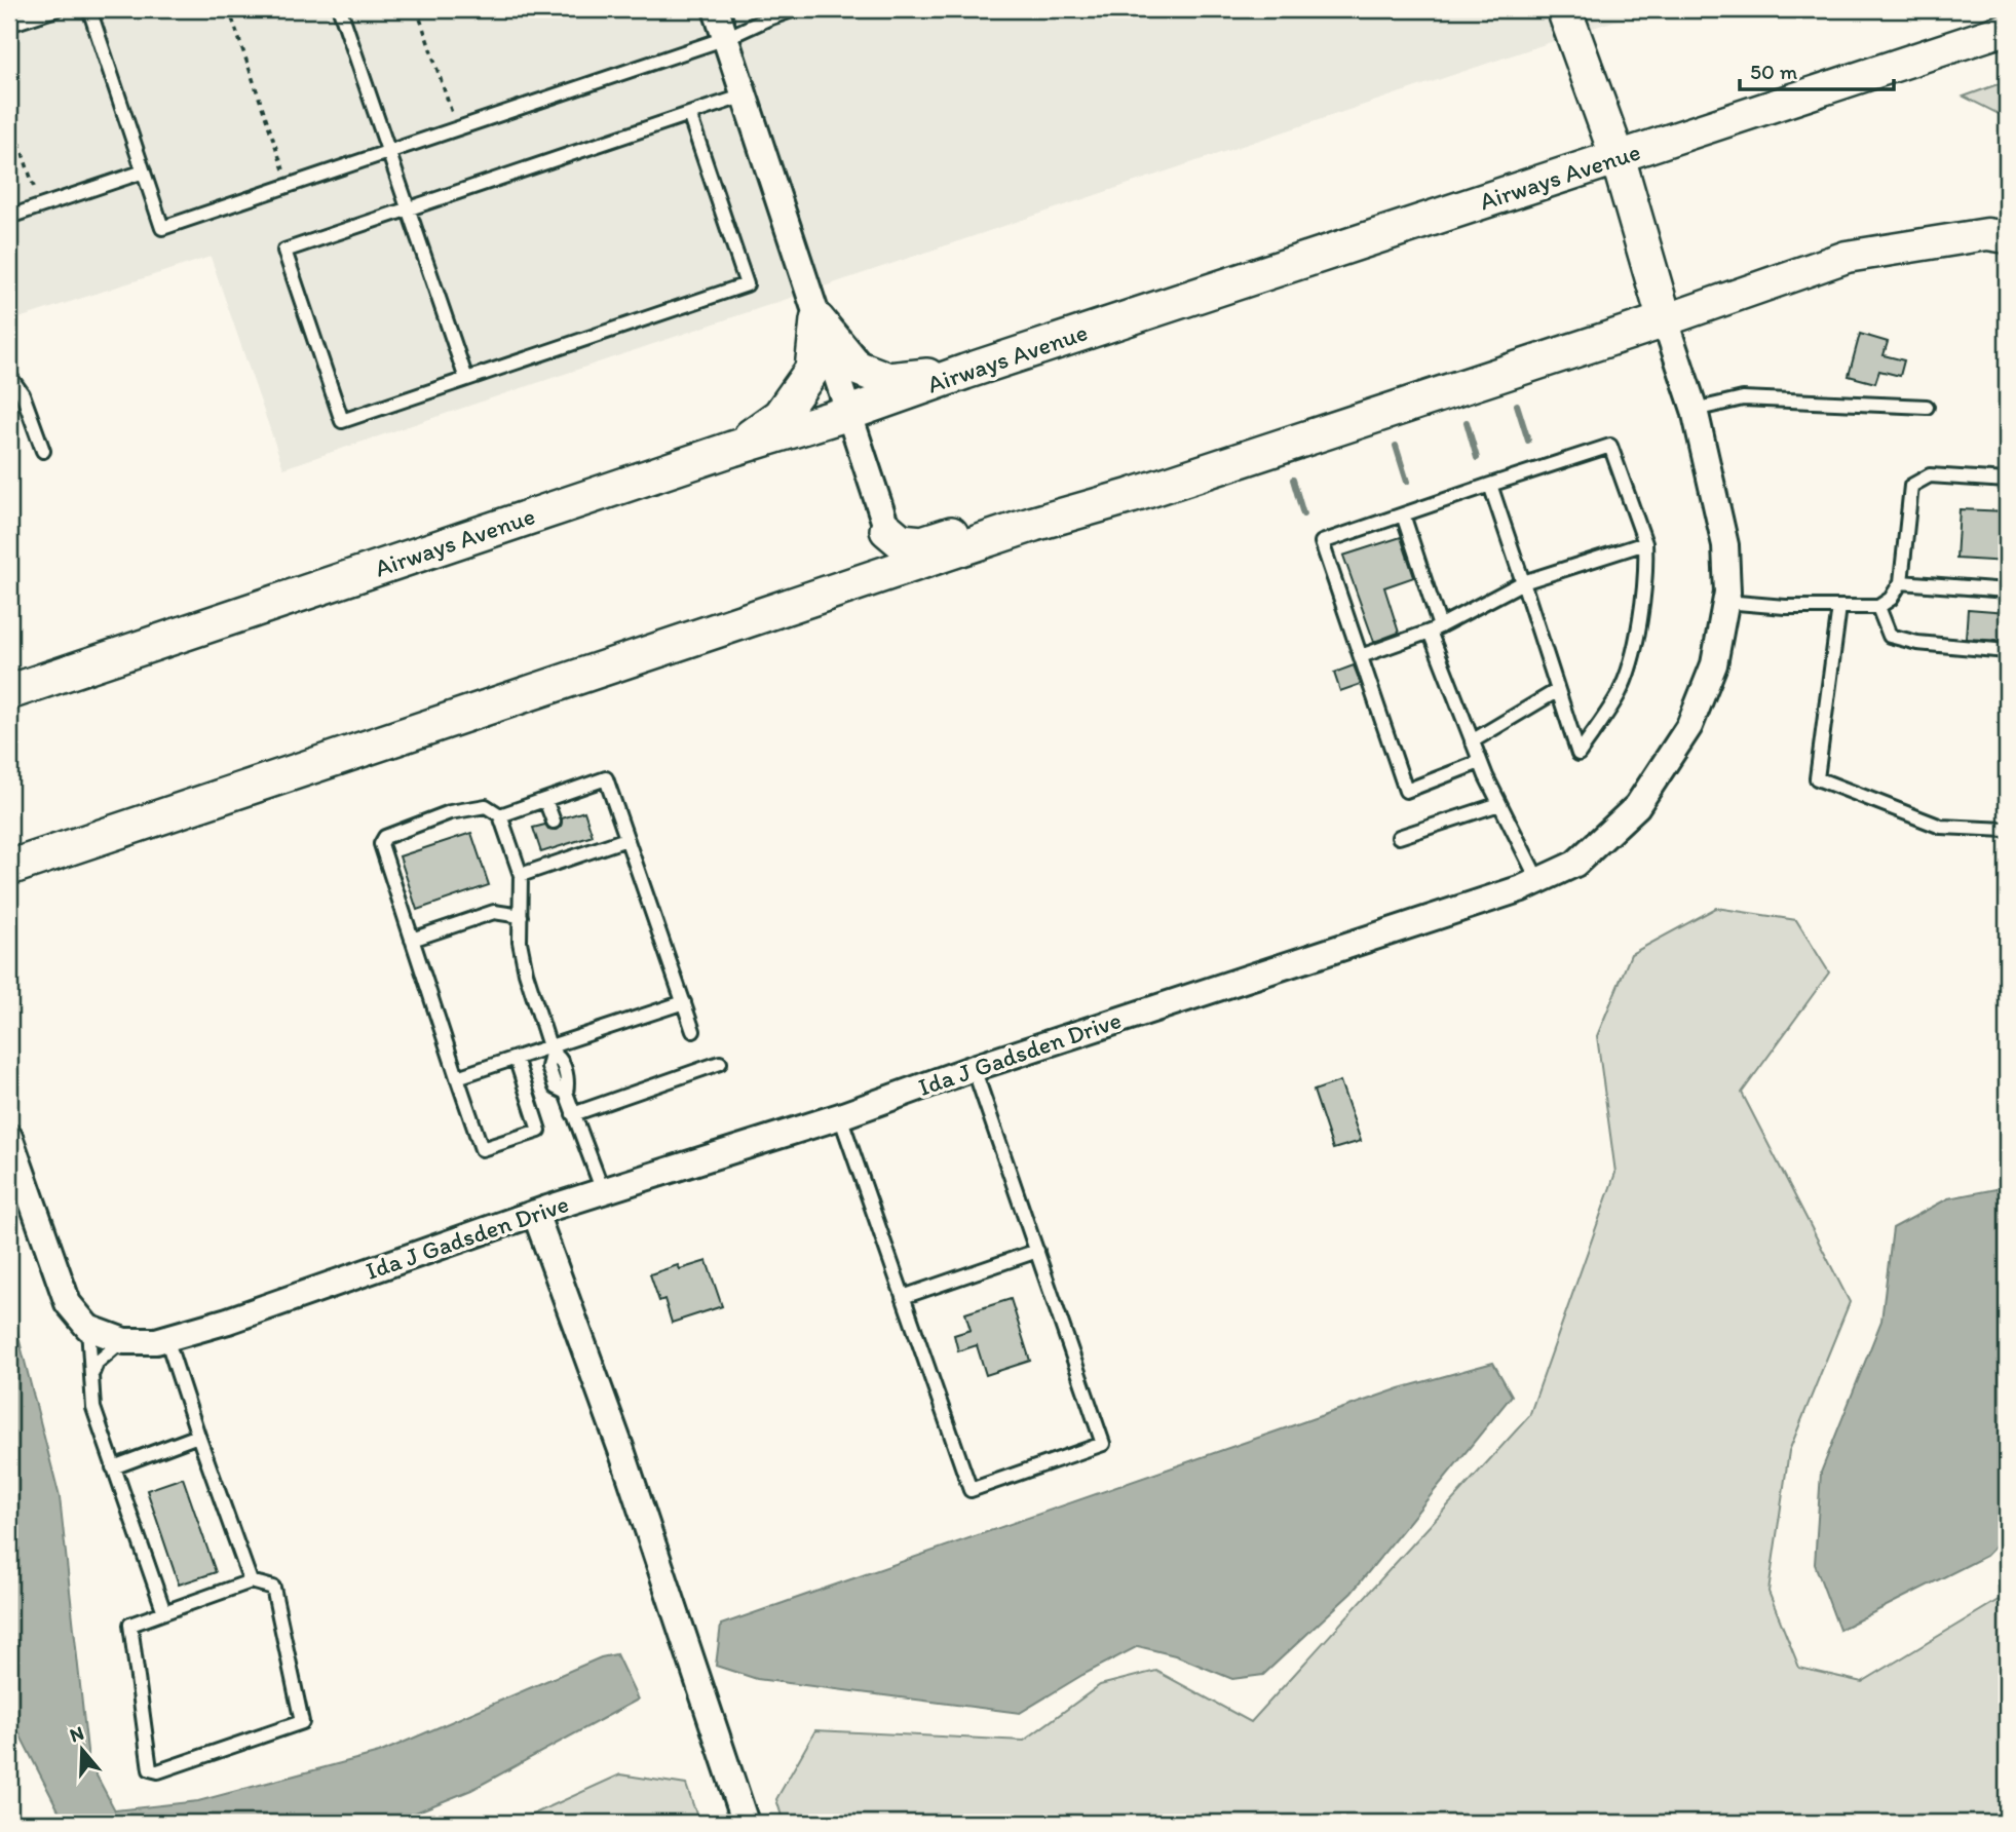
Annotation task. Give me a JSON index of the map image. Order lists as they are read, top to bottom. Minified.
{"streets":{"main road":["Airways Avenue"],"street":["Ida J Gadsden Drive"]},"scale_bar":"50 m","north":"top"}
